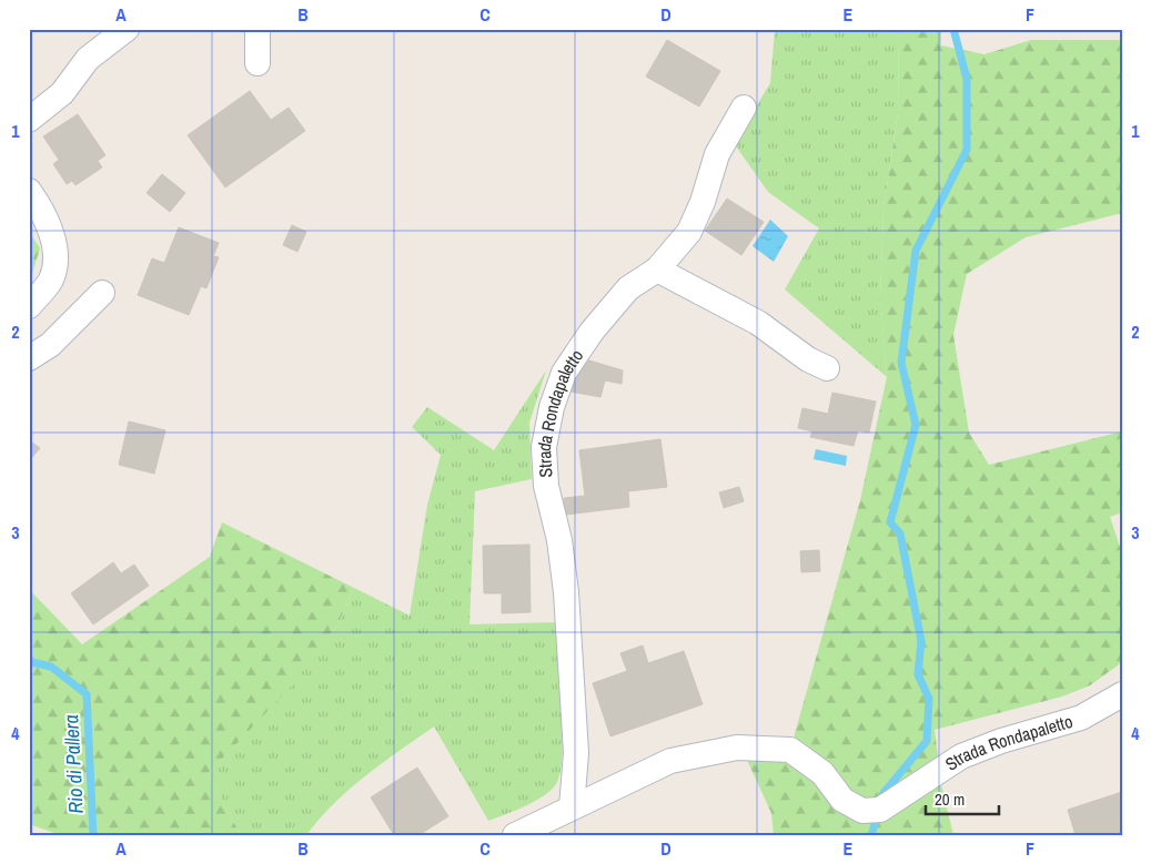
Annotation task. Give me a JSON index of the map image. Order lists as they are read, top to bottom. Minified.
{"streets":{"street":["Strada Rondapaletto"]},"water":["Rio di Pallera"],"scale_bar":"20 m","grid":{"columns":["A","B","C","D","E","F"],"rows":["1","2","3","4"]}}
